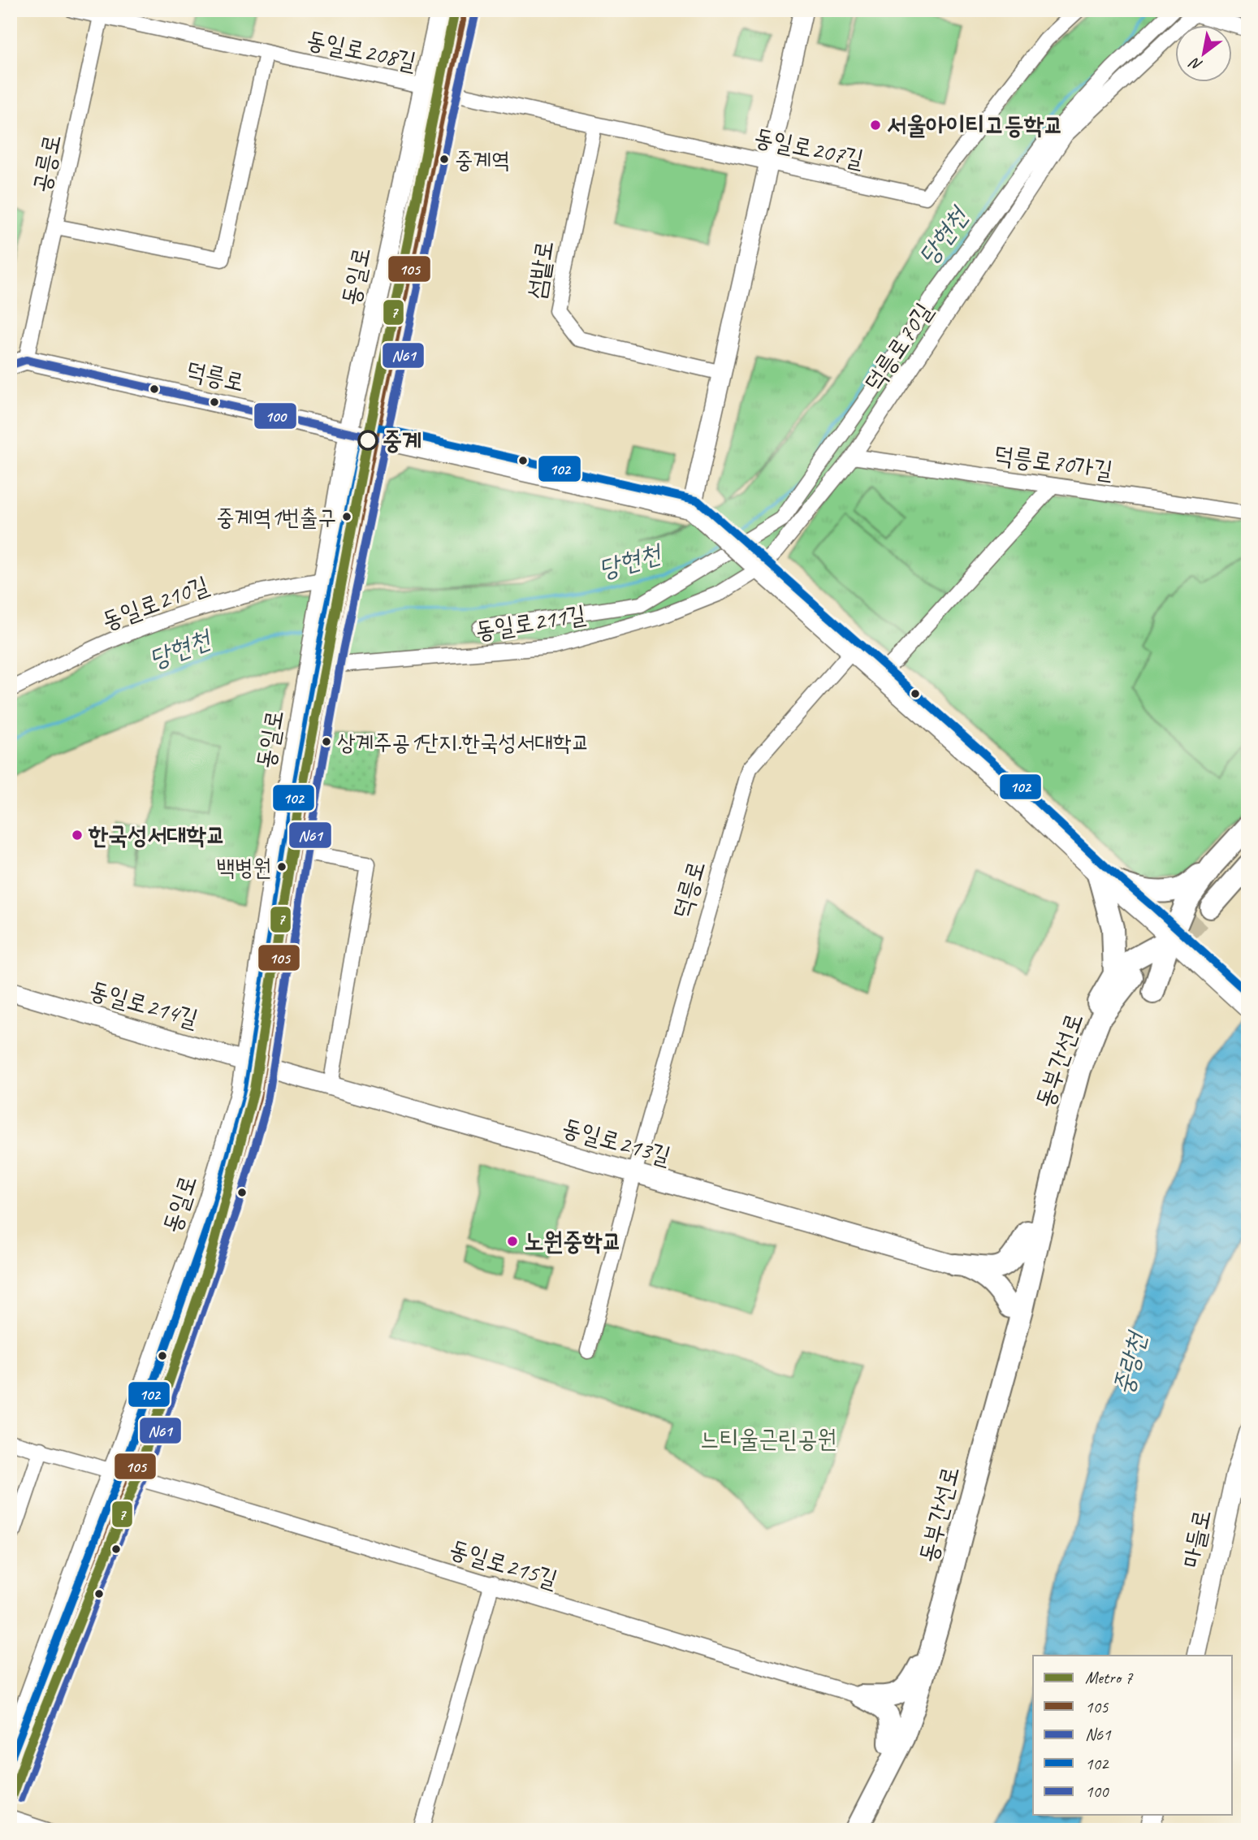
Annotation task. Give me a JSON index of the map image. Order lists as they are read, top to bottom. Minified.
{"streets":{"highway":["동부간선로"],"main road":["동일로","덕릉로","동일로214길","동일로213길","마들로"],"street":["동일로208길","동일로207길","공릉로","섬밭로","덕릉로70길","덕릉로70가길","동일로210길","동일로211길","동일로215길"]},"crossings":[["동일로208길","동일로207길"],["동일로208길","공릉로"],["동일로208길","동일로"],["동일로207길","섬밭로"],["동일로207길","동일로"],["공릉로","덕릉로"],["동일로","덕릉로"],["동일로","동일로210길"],["동일로","동일로211길"],["동일로","동일로214길"],["동일로","동일로213길"],["동일로","동일로215길"],["덕릉로70길","덕릉로70가길"],["덕릉로70길","동일로211길"],["덕릉로","동일로213길"],["동일로214길","동일로213길"]],"water":["당현천","중랑천"],"parks":["느티울근린공원"],"places":["서울아이티고등학교","중계역","중계","중계역1번출구","상계주공1단지.한국성서대학교","한국성서대학교","백병원","노원중학교"],"lines":["metro line 7","transit line 105","transit line N61","transit line 100","transit line 102"],"legend":["Metro 7","105","N61","102","100"],"north":"bottom left"}
